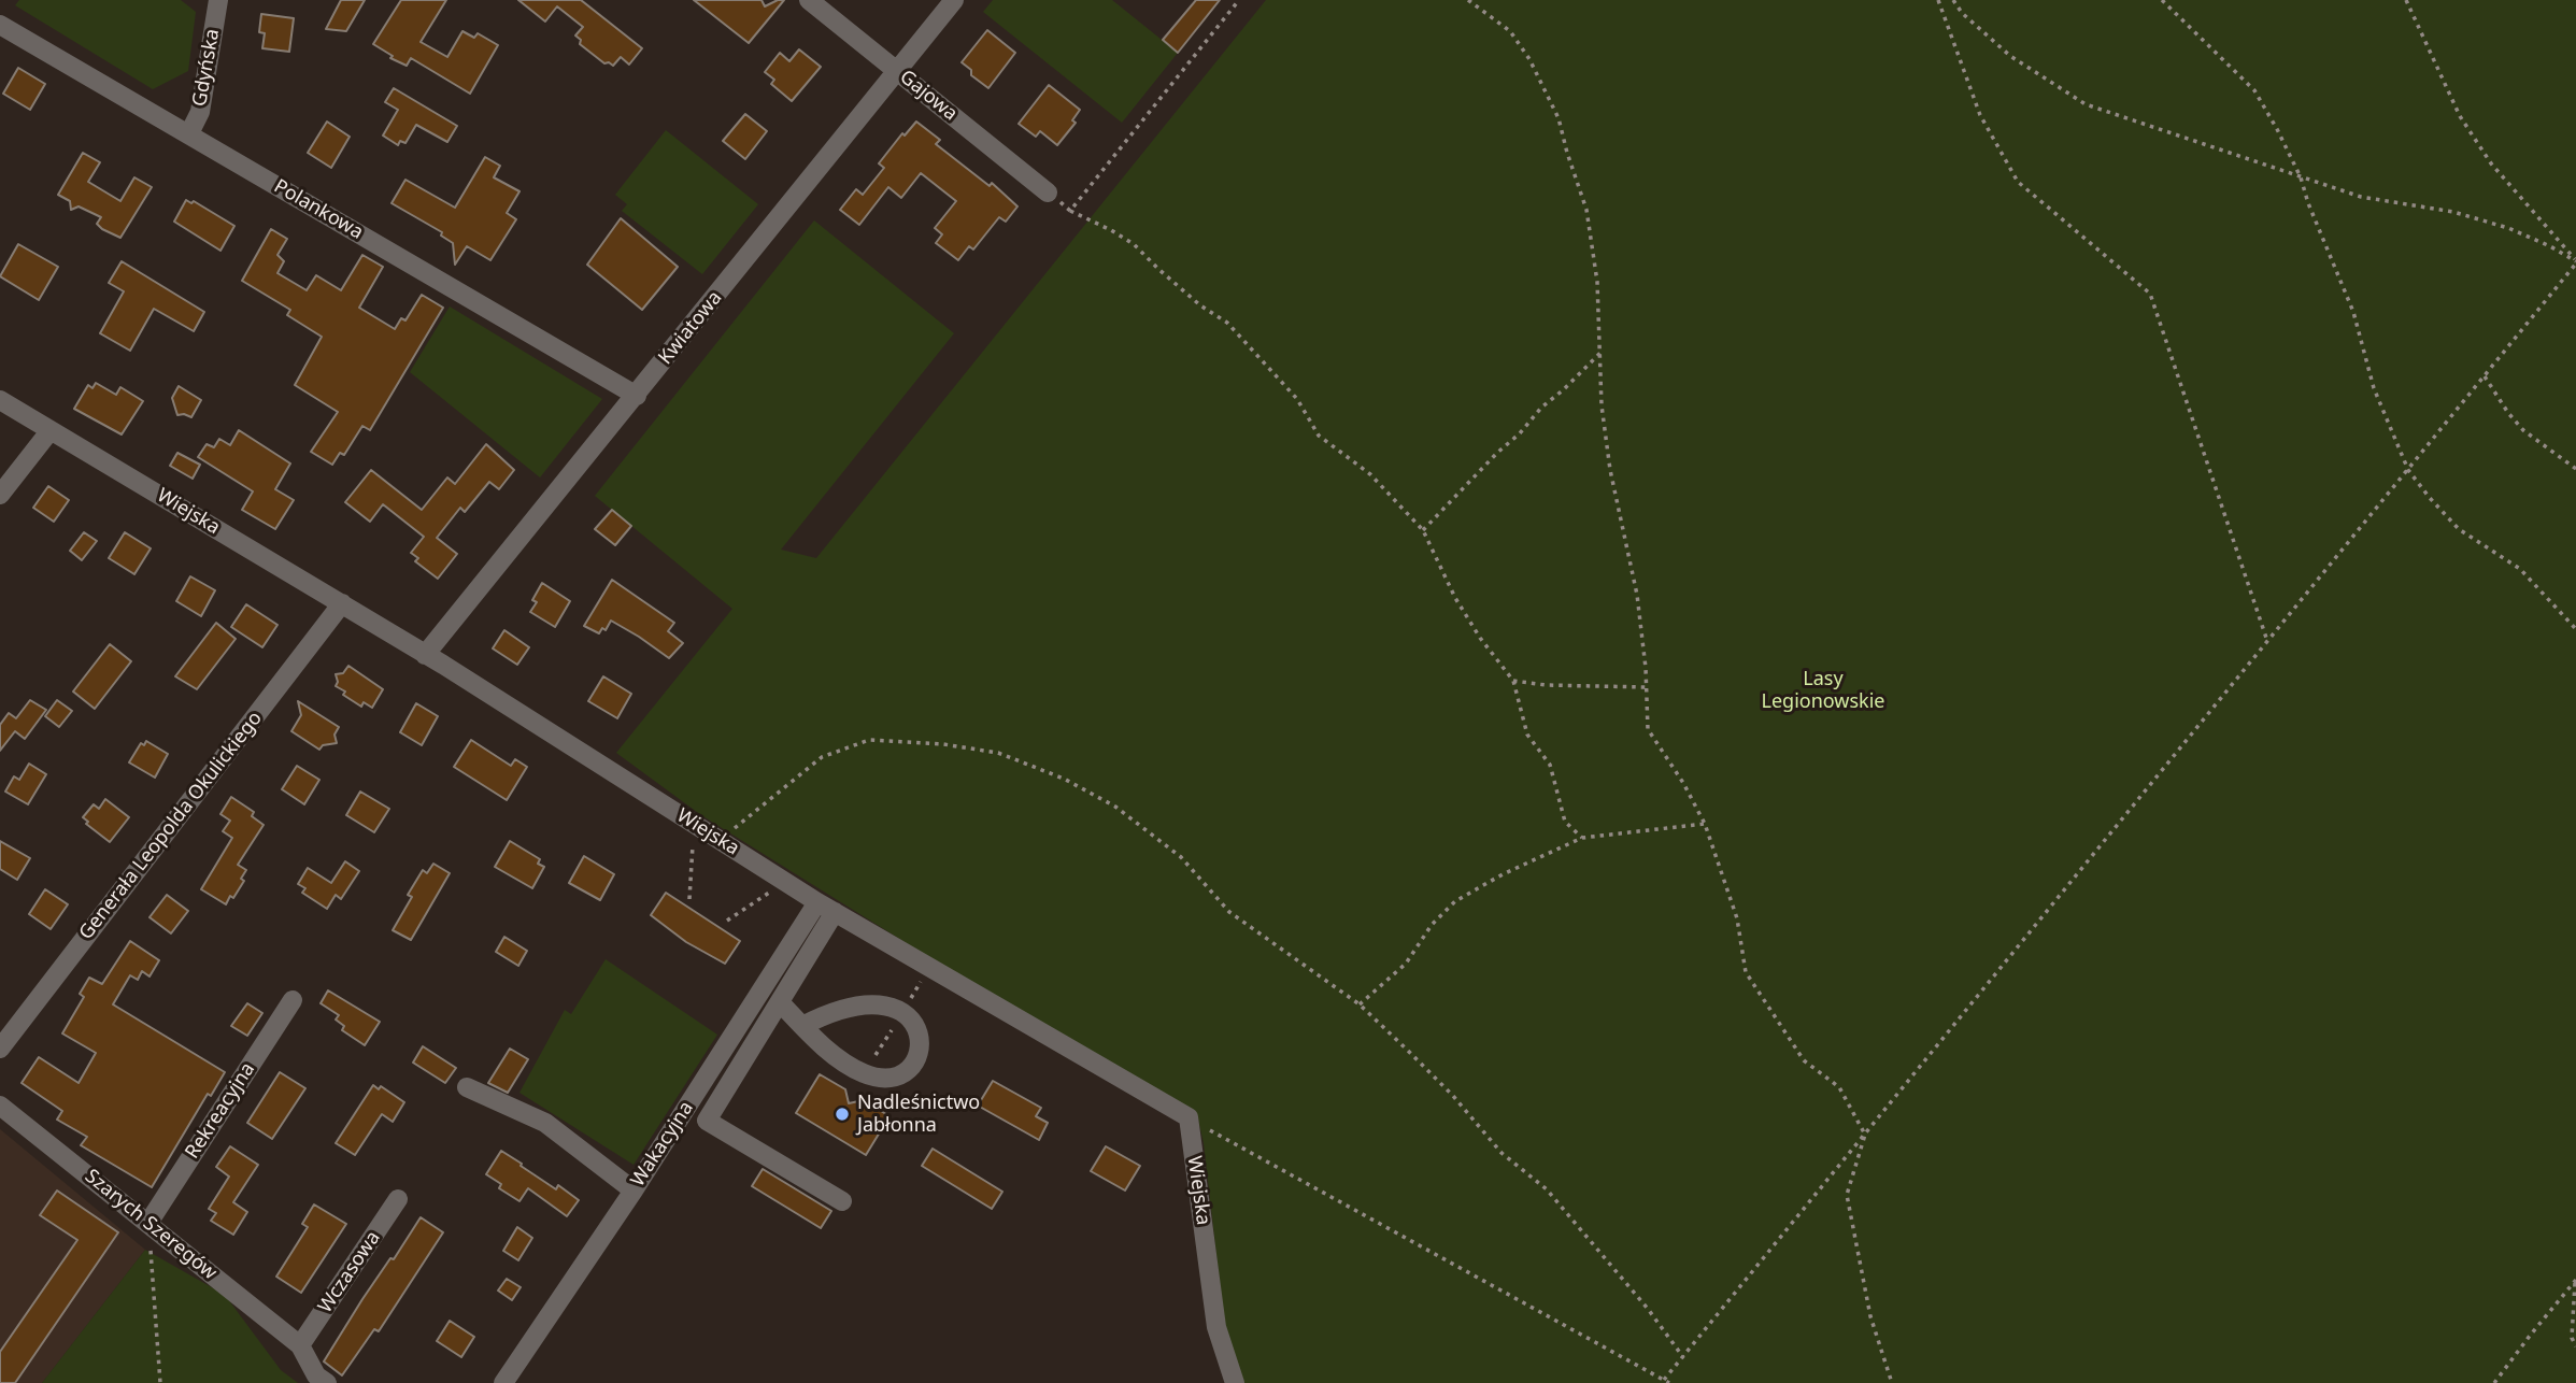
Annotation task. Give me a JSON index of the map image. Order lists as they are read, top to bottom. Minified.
{"streets":{"street":["Gdyńska","Gajowa","Polankowa","Kwiatowa","Wiejska","Generała Leopolda Okulickiego","Rekreacyjna","Wakacyjna","Szarych Szeregów","Wczasowa"]},"crossings":[["Gdyńska","Polankowa"],["Gajowa","Kwiatowa"],["Polankowa","Kwiatowa"],["Kwiatowa","Wiejska"],["Wiejska","Generała Leopolda Okulickiego"],["Wiejska","Wakacyjna"],["Rekreacyjna","Szarych Szeregów"],["Szarych Szeregów","Wczasowa"]],"parks":["Lasy Legionowskie"],"places":["Nadleśnictwo Jabłonna"]}
